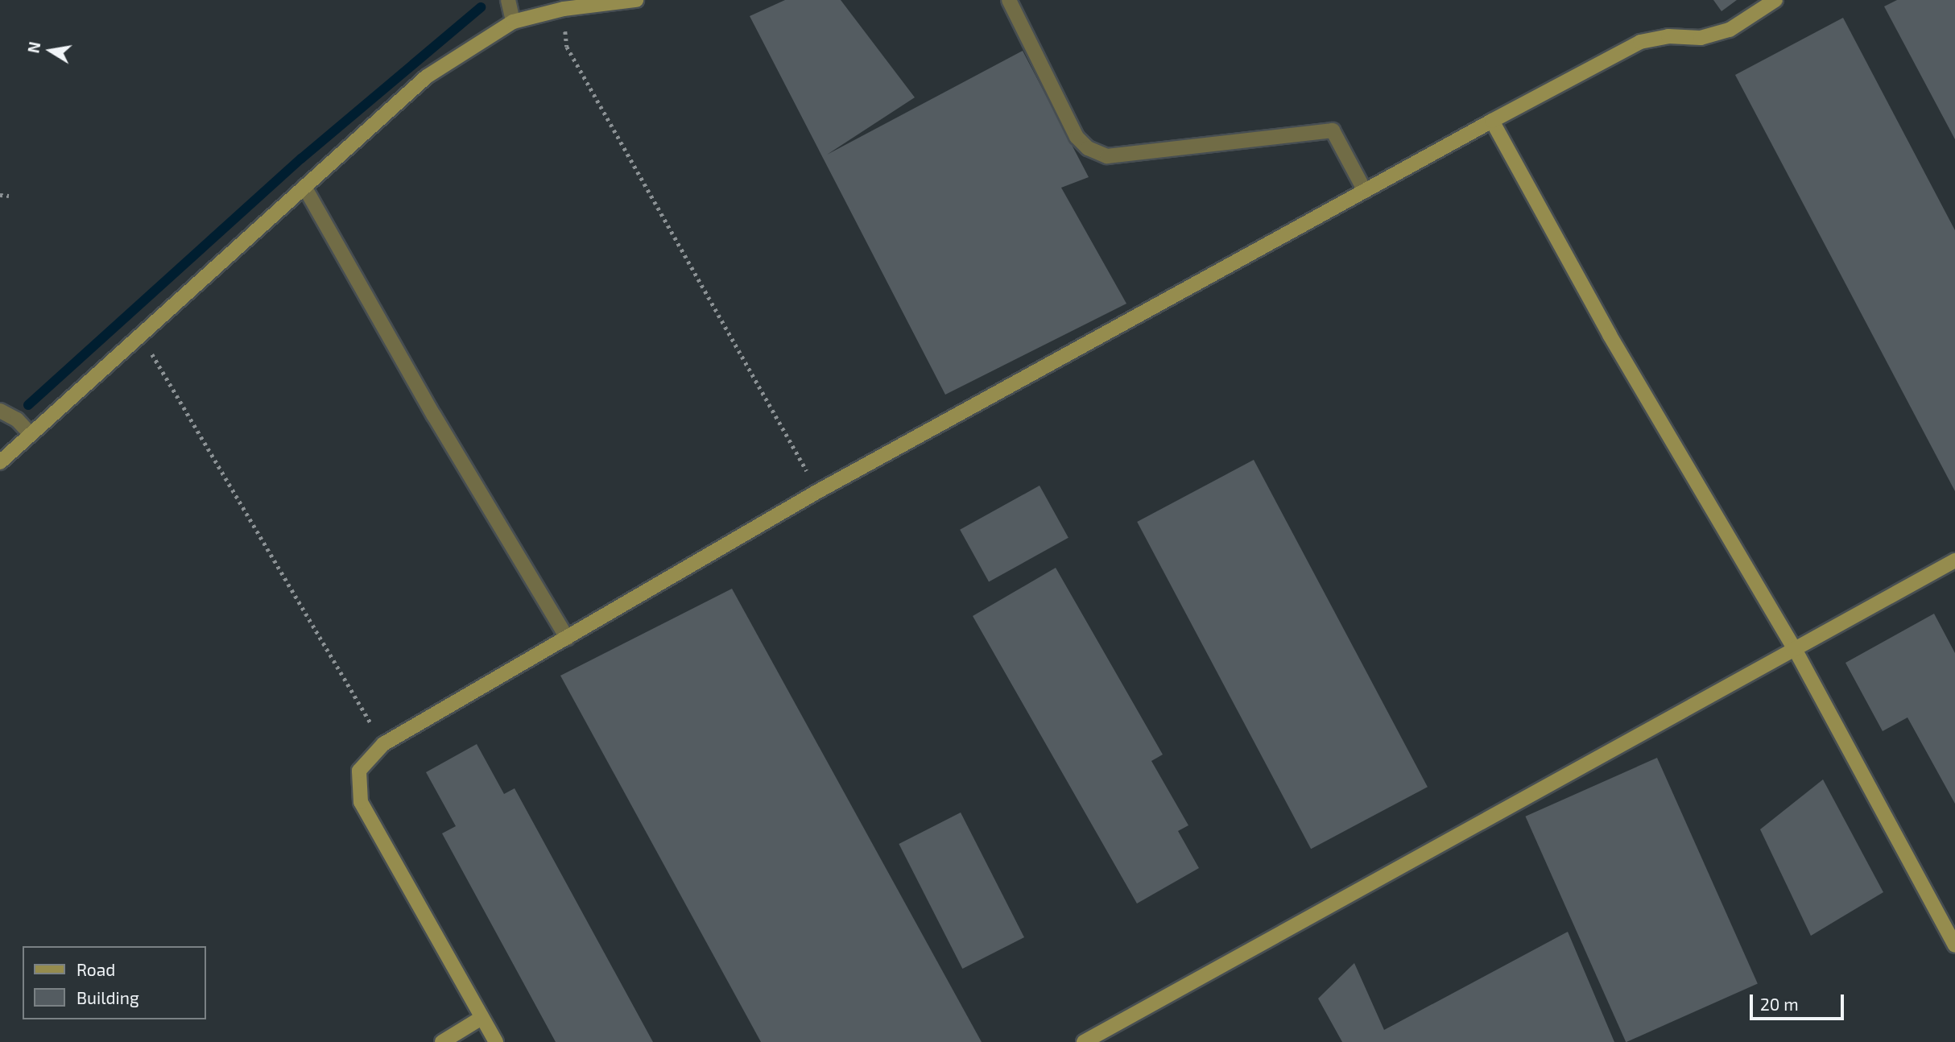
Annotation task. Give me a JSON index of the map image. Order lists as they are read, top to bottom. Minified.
{"legend":["Road","Building"],"scale_bar":"20 m","north":"left"}
